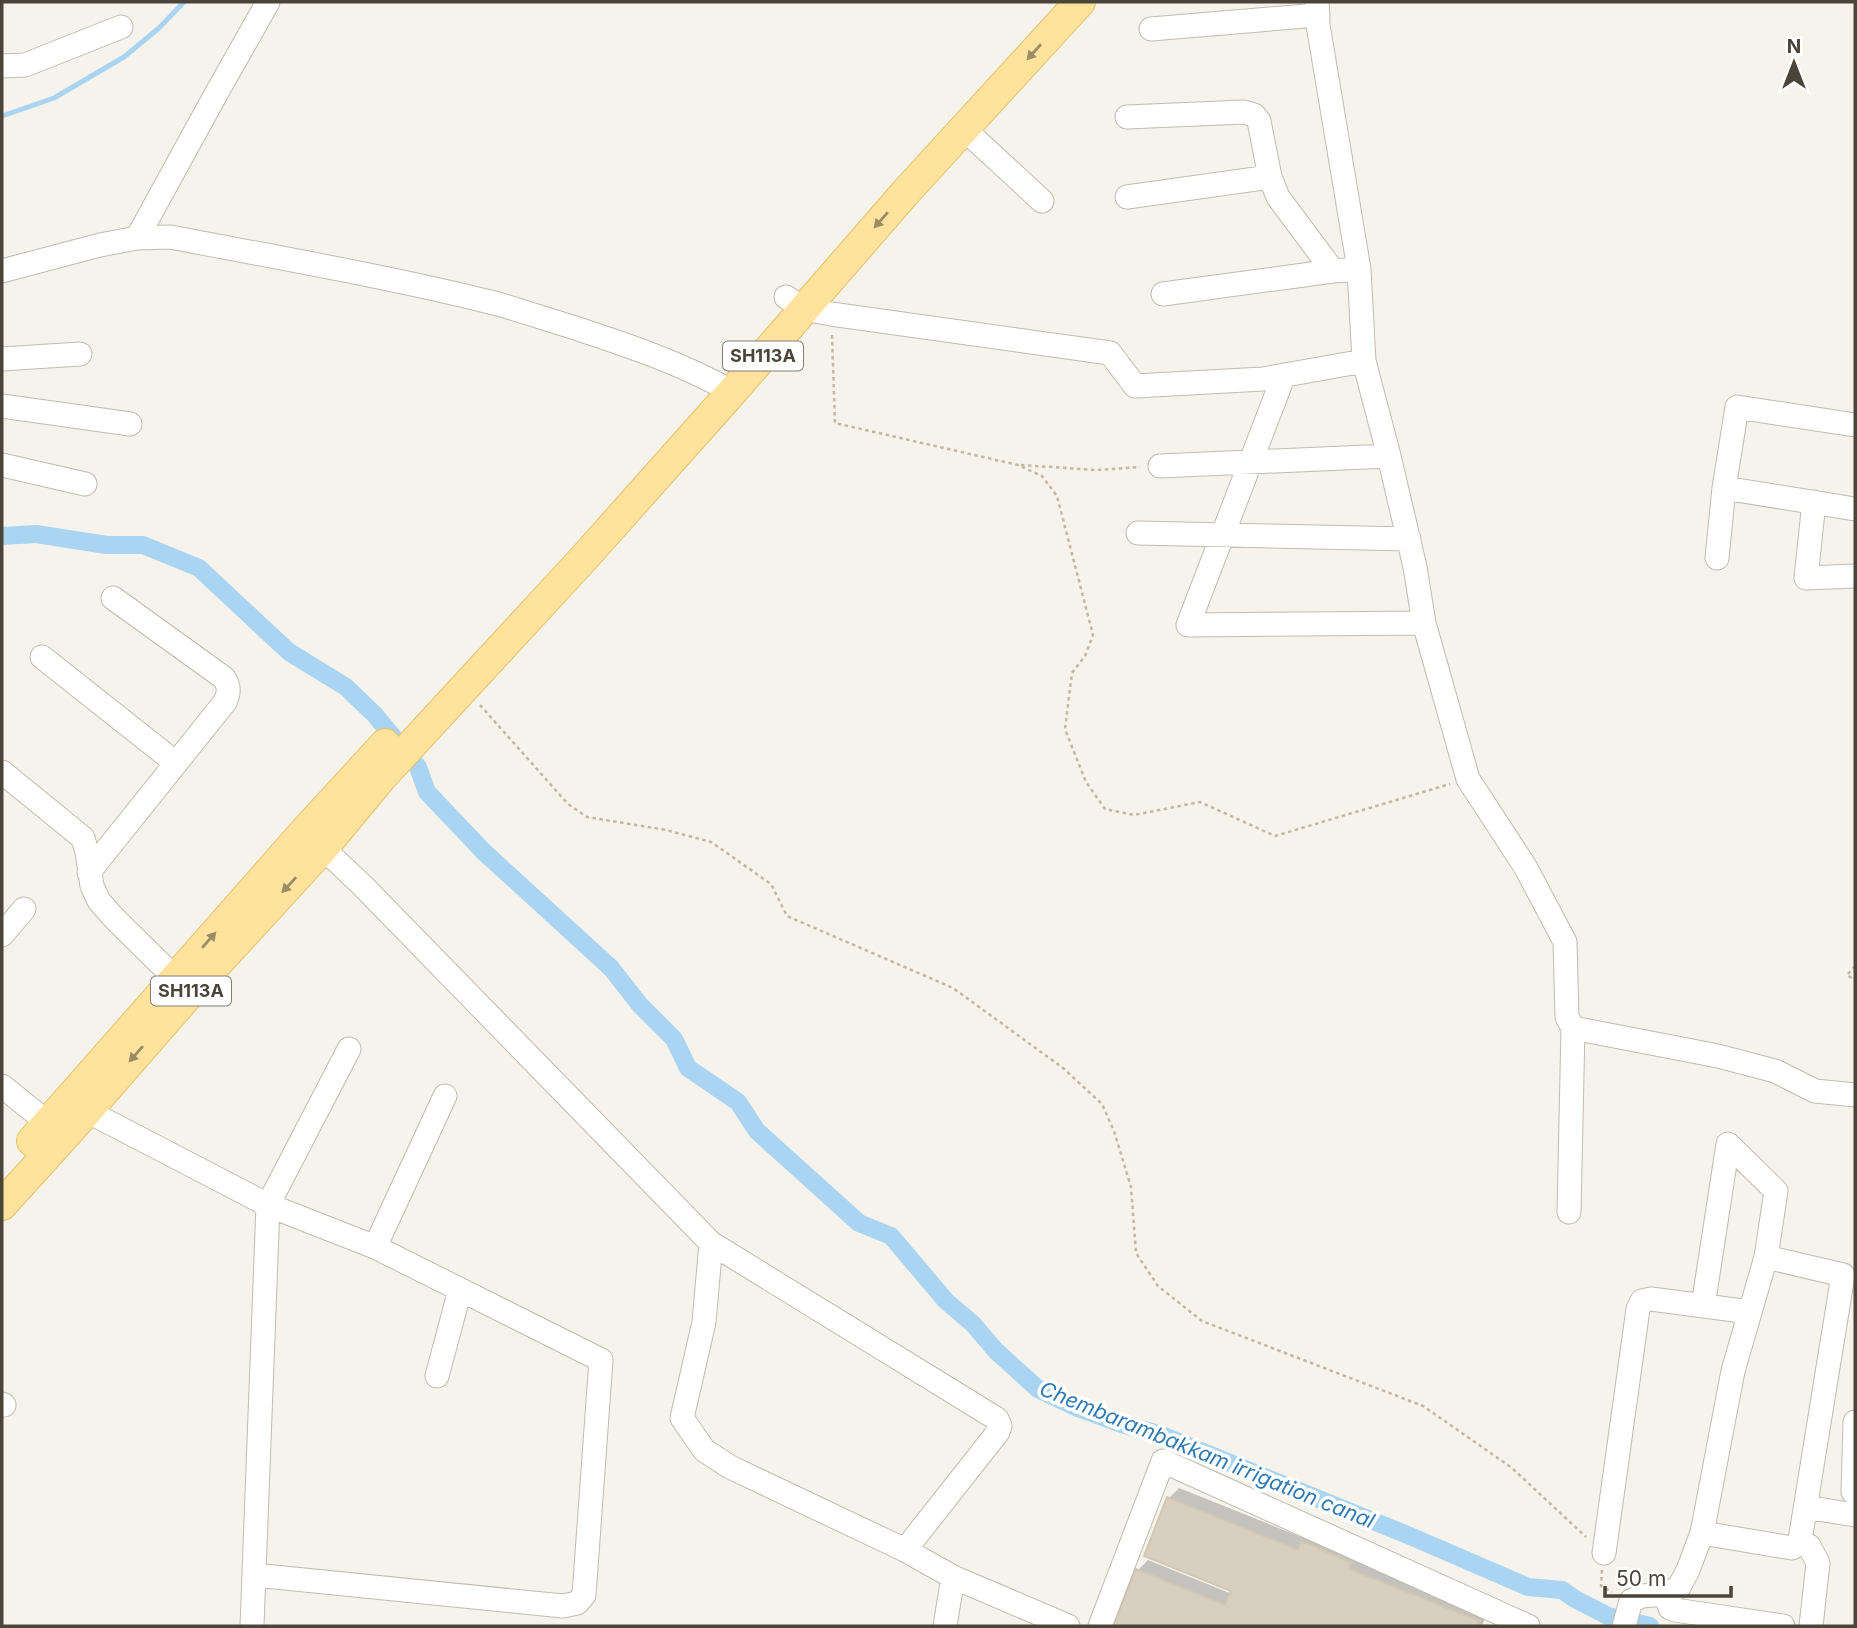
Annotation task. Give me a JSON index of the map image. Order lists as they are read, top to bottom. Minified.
{"streets":{"main road":["SH113A"]},"water":["Chembarambakkam irrigation canal"],"scale_bar":"50 m","north":"top"}
